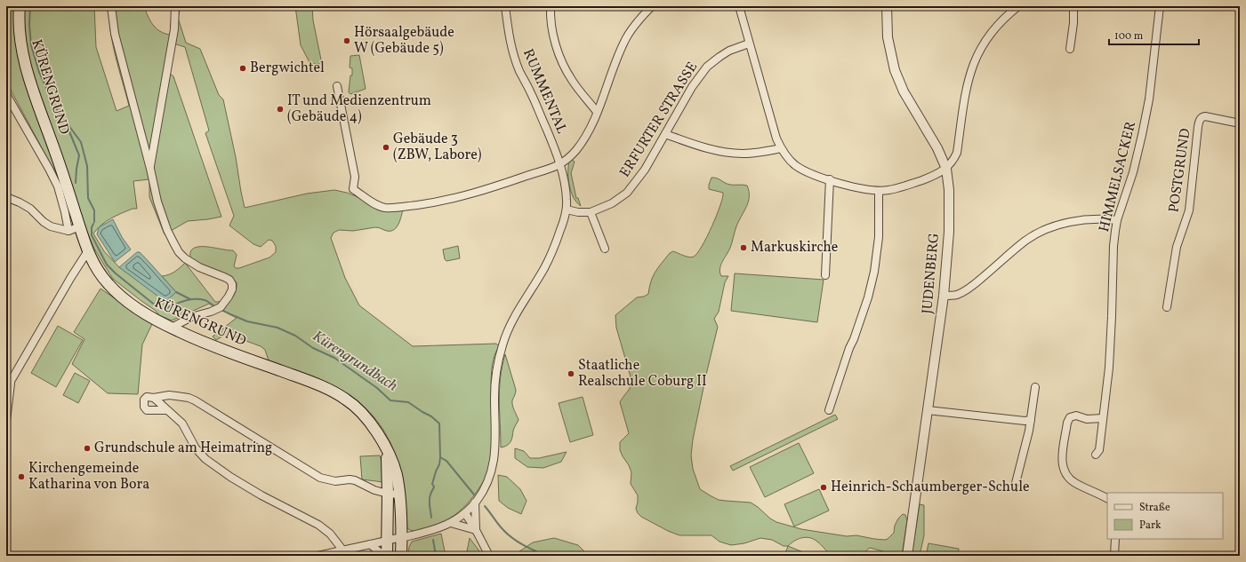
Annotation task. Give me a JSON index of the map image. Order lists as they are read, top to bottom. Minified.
{"streets":{"main road":["KÜRENGRUND"],"street":["RUMMENTAL","ERFURTER STRASSE","POSTGRUND","HIMMELSACKER","JUDENBERG"]},"crossings":[["RUMMENTAL","ERFURTER STRASSE"]],"water":["Kürengrundbach"],"places":["Hörsaalgebäude W (Gebäude 5)","Bergwichtel","IT und Medienzentrum (Gebäude 4)","Gebäude 3 (ZBW, Labore)","Markuskirche","Staatliche Realschule Coburg II","Grundschule am Heimatring","Kirchengemeinde Katharina von Bora","Heinrich-Schaumberger-Schule"],"legend":["Straße","Park"],"scale_bar":"100 m"}
